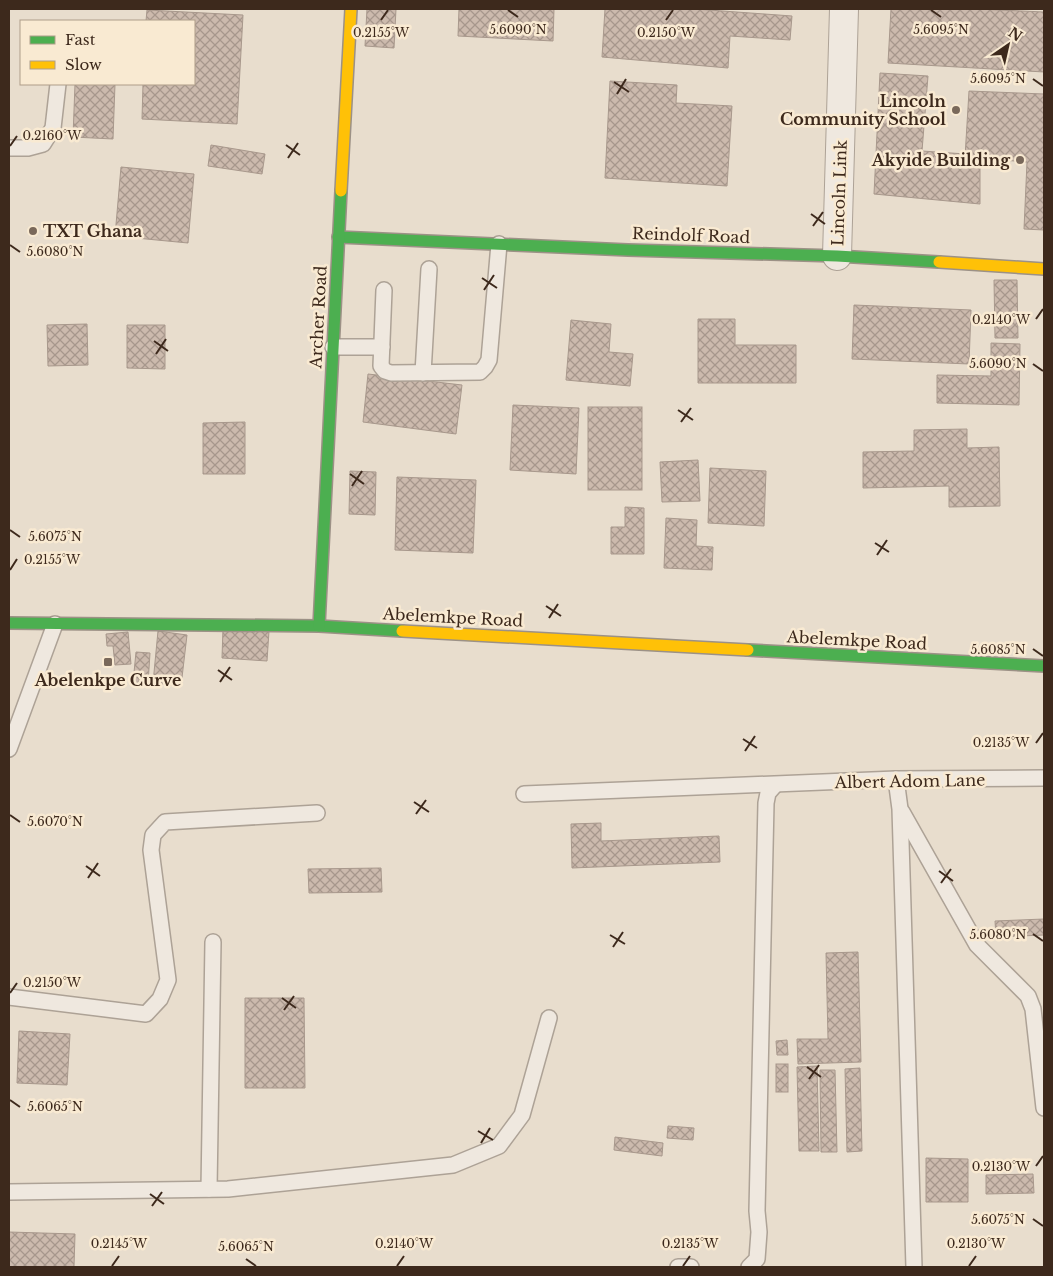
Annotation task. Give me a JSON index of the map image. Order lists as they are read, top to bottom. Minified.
{"streets":{"street":["Lincoln Link","Reindolf Road","Archer Road","Abelemkpe Road"],"lane":["Albert Adom Lane"]},"crossings":[["Lincoln Link","Reindolf Road"],["Reindolf Road","Archer Road"],["Archer Road","Abelemkpe Road"]],"places":{"other":["Lincoln Community School","Akyide Building","TXT Ghana"],"transit":["Abelenkpe Curve"]},"legend":["Fast","Slow"],"north":"top right","coordinates":["5.6090°N","5.6095°N","0.2155°W","0.2150°W","0.2160°W","5.6080°N","0.2140°W","5.6075°N","5.6085°N","0.2135°W","5.6070°N","5.6065°N","0.2130°W","0.2145°W"]}
